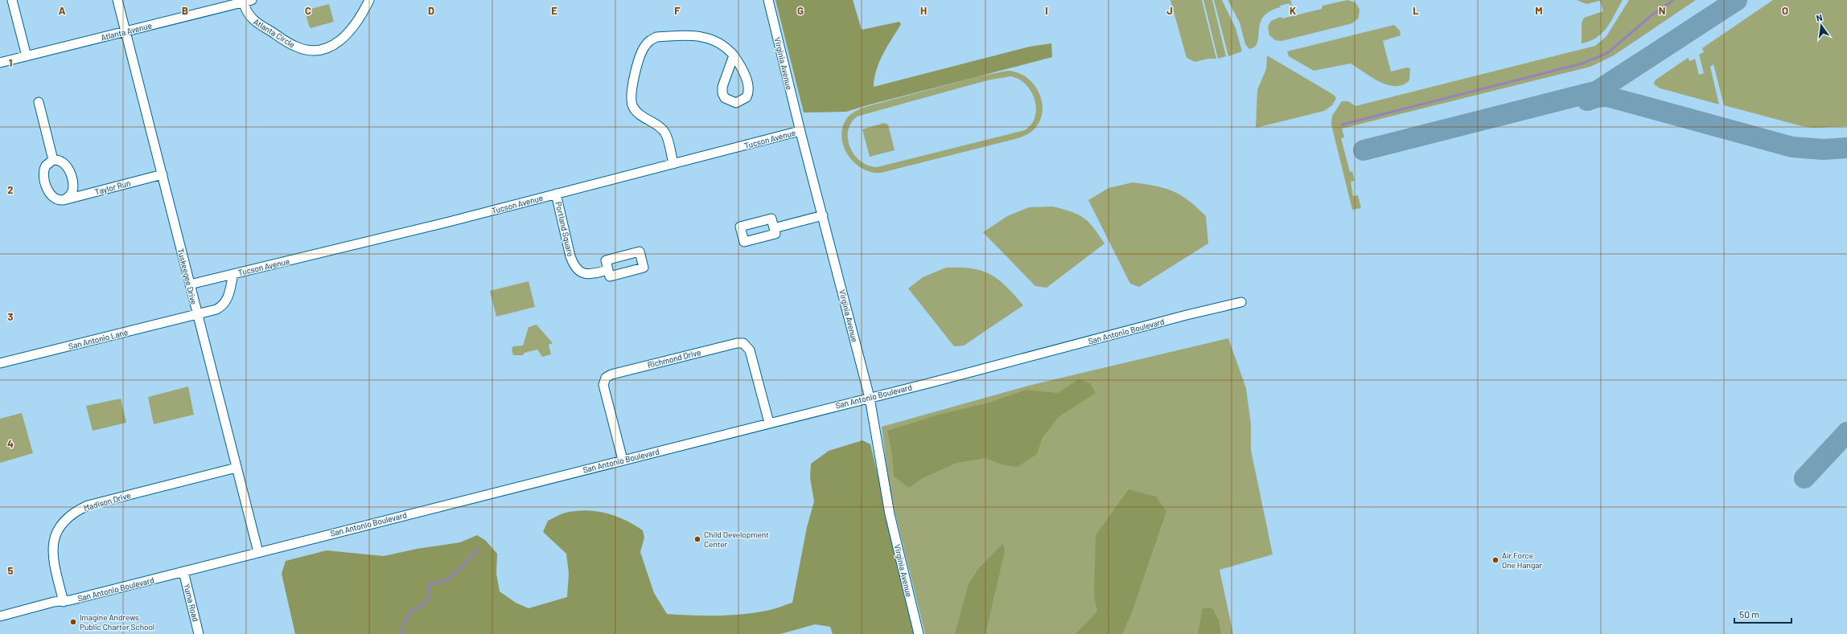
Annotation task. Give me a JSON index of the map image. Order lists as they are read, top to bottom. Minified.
{"streets":{"street":["Atlanta Avenue","Atlanta Circle","Virginia Avenue","Tucson Avenue","Taylor Run","Portland Square","Tuskeegee Drive","San Antonio Boulevard","San Antonio Lane","Richmond Drive","Madison Drive","Yuma Road"]},"crossings":[["Atlanta Avenue","Atlanta Circle"],["Atlanta Avenue","Tuskeegee Drive"],["Virginia Avenue","Tucson Avenue"],["Virginia Avenue","San Antonio Boulevard"],["Tucson Avenue","Portland Square"],["Tucson Avenue","Tuskeegee Drive"],["Tucson Avenue","San Antonio Lane"],["Taylor Run","Tuskeegee Drive"],["Tuskeegee Drive","San Antonio Boulevard"],["Tuskeegee Drive","San Antonio Lane"],["Tuskeegee Drive","Madison Drive"],["San Antonio Boulevard","Richmond Drive"],["San Antonio Boulevard","Madison Drive"],["San Antonio Boulevard","Yuma Road"]],"places":["Child Development Center","Air Force One Hangar","Imagine Andrews Public Charter School"],"scale_bar":"50 m","north":"top","grid":{"columns":["A","B","C","D","E","F","G","H","I","J","K","L","M","N","O"],"rows":["1","2","3","4","5"]}}
